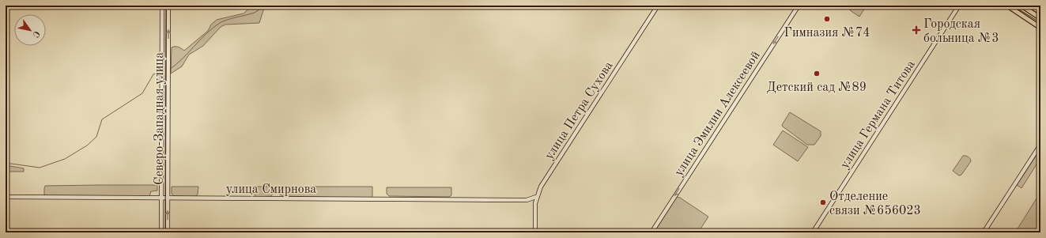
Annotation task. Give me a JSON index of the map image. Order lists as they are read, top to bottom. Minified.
{"streets":{"street":["улица Петра Сухова","улица Эмилии Алексеевой","улица Германа Титова","Северо-Западная улица","улица Смирнова"]},"crossings":[["улица Петра Сухова","улица Смирнова"],["Северо-Западная улица","улица Смирнова"]],"one_way":["улица Эмилии Алексеевой"],"places":{"other":["Гимназия №74","Детский сад №89","Отделение связи №656023"],"health":["Городская больница №3"]},"north":"bottom right"}
